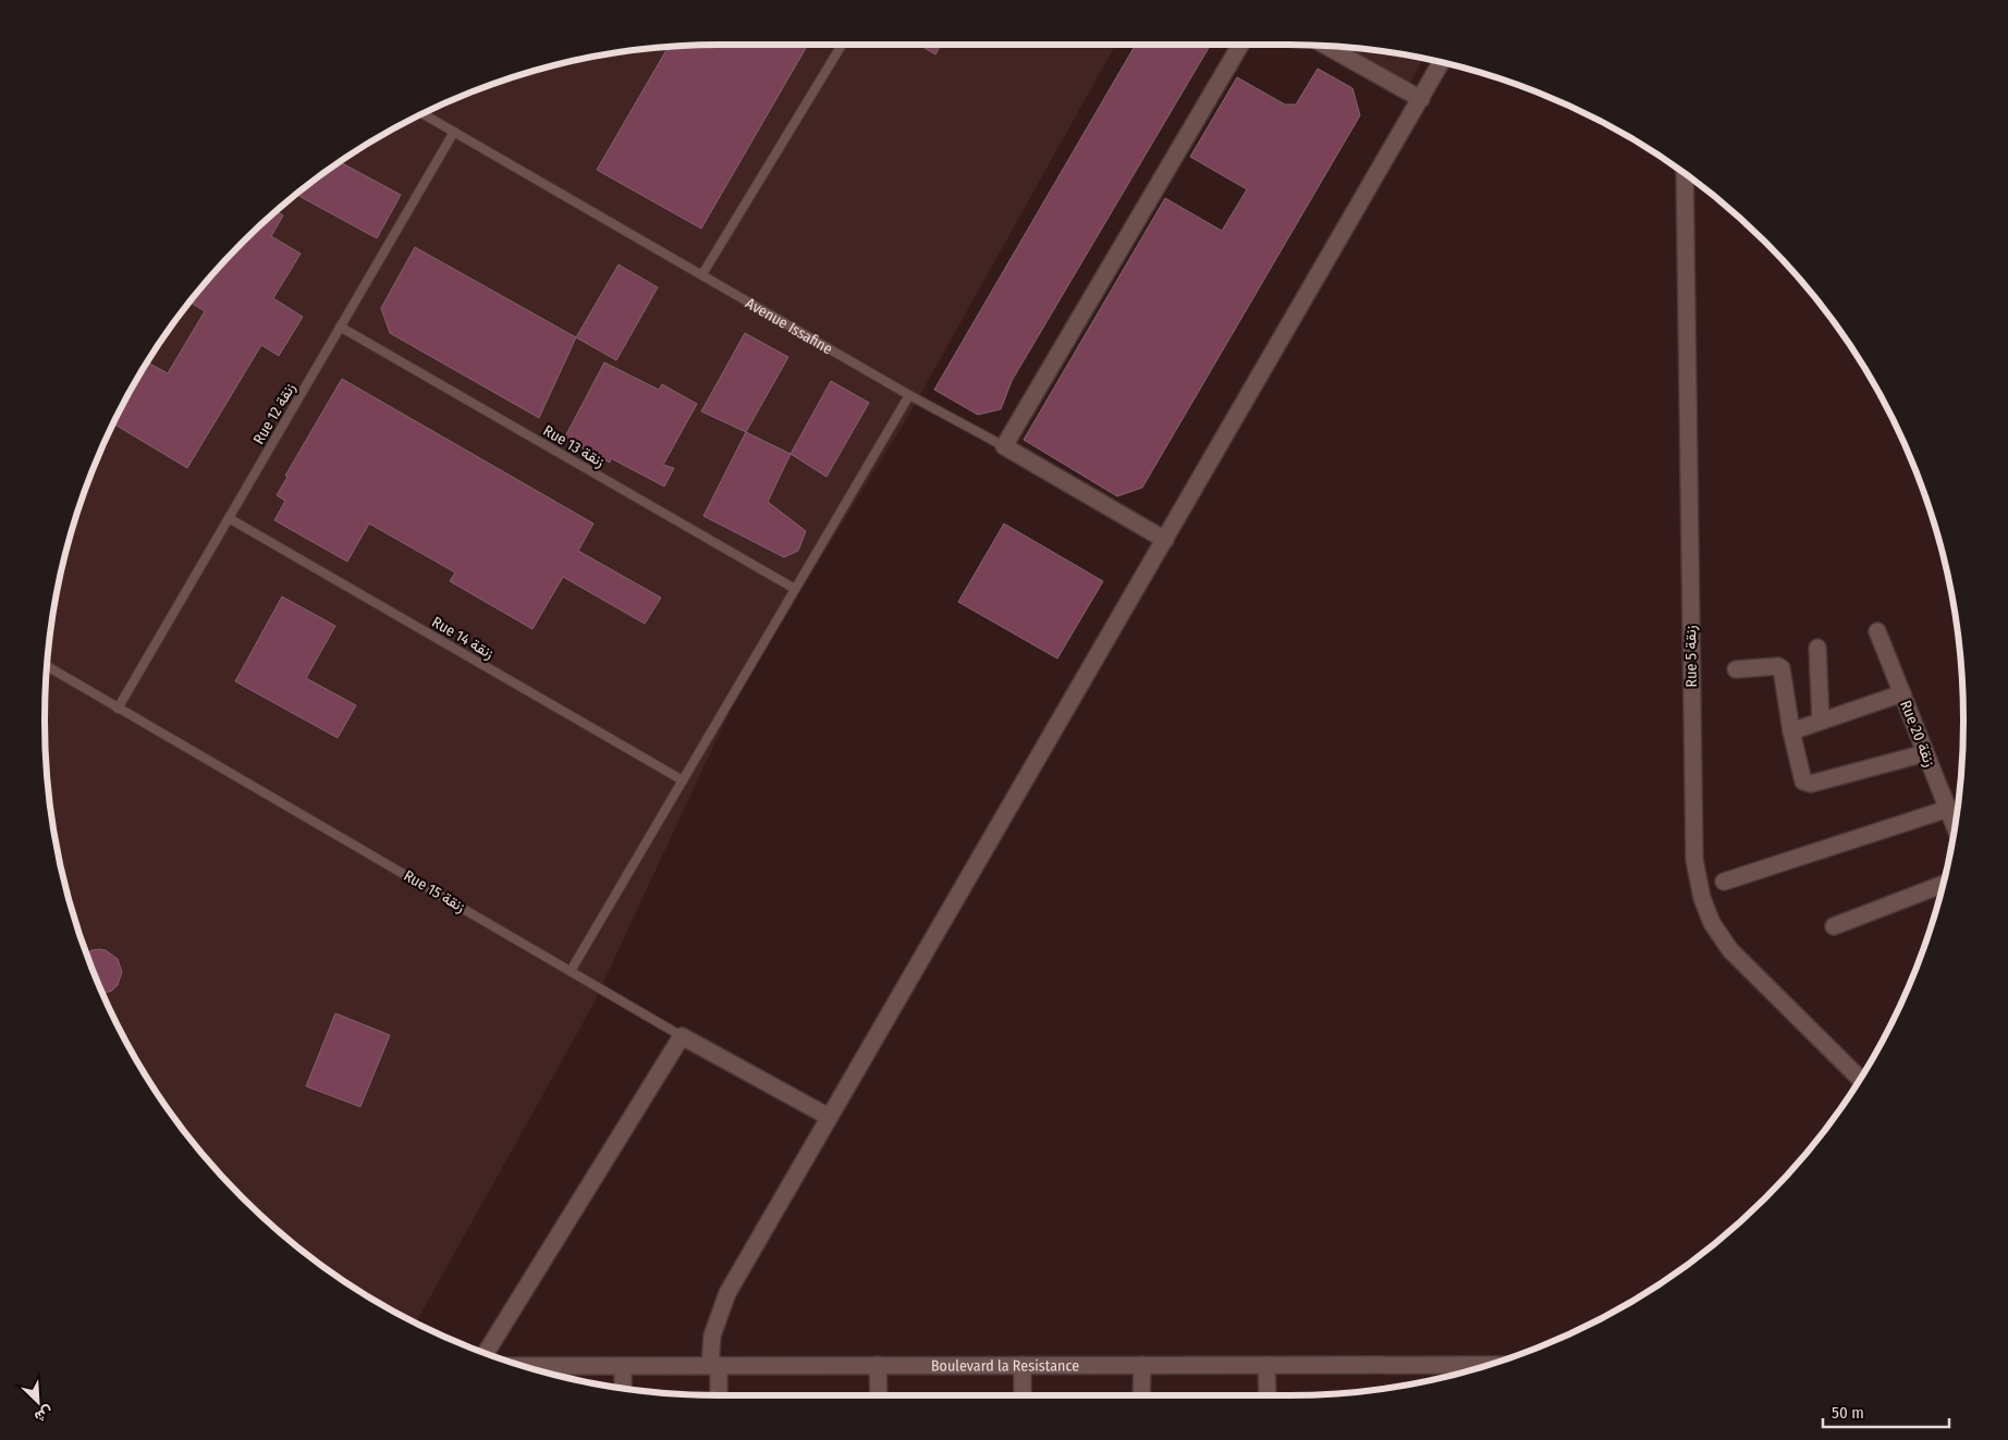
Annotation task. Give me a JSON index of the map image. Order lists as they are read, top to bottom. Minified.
{"streets":{"street":["Avenue Issafine","Rue 5 زنقة","Rue 20 زنقة","Rue 15 زنقة","Boulevard la Resistance"],"lane":["Rue 12 زنقة","Rue 13 زنقة","Rue 14 زنقة"]},"crossings":[["Avenue Issafine","Rue 12 زنقة"],["Rue 12 زنقة","Rue 13 زنقة"],["Rue 12 زنقة","Rue 14 زنقة"],["Rue 12 زنقة","Rue 15 زنقة"]],"scale_bar":"50 m","north":"bottom right"}
